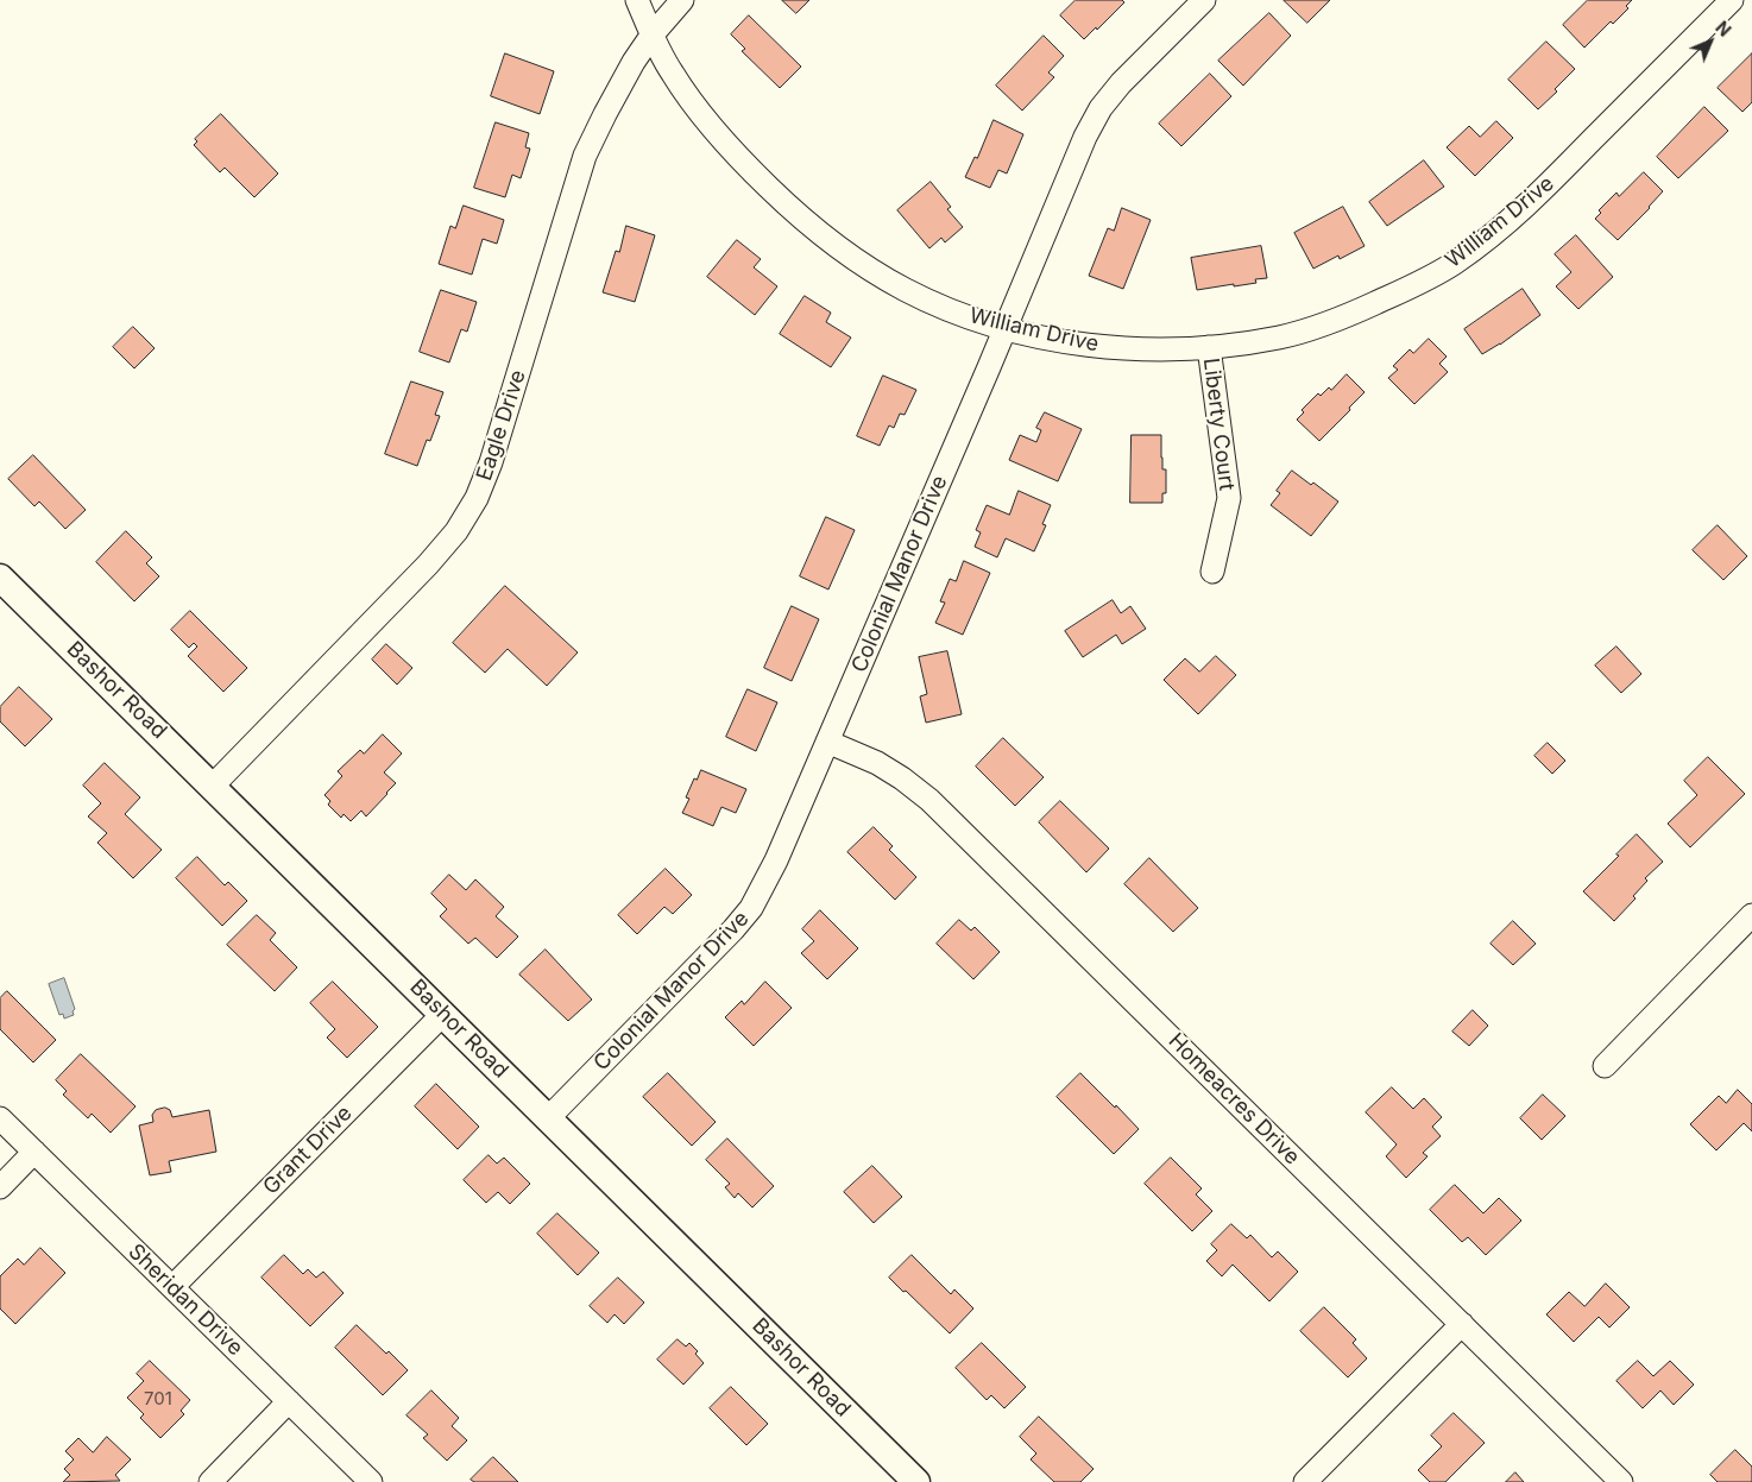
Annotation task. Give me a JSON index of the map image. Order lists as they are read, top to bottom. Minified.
{"streets":{"street":["William Drive","Liberty Court","Eagle Drive","Colonial Manor Drive","Bashor Road","Homeacres Drive","Grant Drive","Sheridan Drive"]},"crossings":[["William Drive","Liberty Court"],["William Drive","Eagle Drive"],["William Drive","Colonial Manor Drive"],["Eagle Drive","Bashor Road"],["Colonial Manor Drive","Bashor Road"],["Colonial Manor Drive","Homeacres Drive"],["Bashor Road","Grant Drive"],["Grant Drive","Sheridan Drive"]],"house_numbers":["701"],"north":"top right"}
